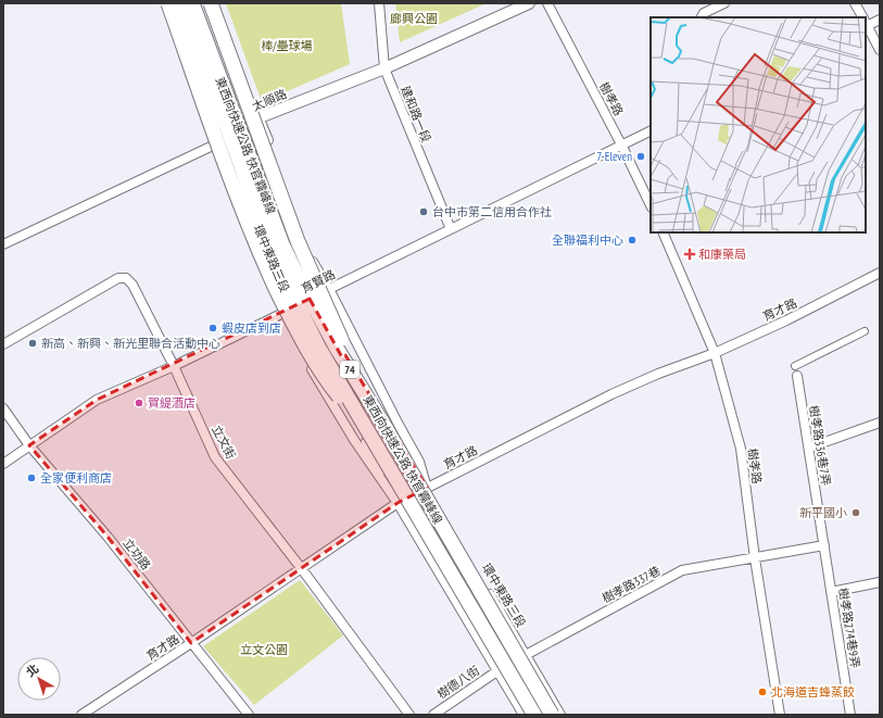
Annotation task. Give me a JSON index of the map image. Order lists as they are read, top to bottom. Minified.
{"streets":{"highway":["東西向快速公路 快官霧峰線","74"],"street":["樹孝路","太順路","建和路一段","環中東路三段","育賢路","育才路","立文街","樹孝路336巷7弄","立功路","樹孝路337巷","樹孝路274巷9弄","樹德八街"]},"crossings":[["樹孝路","育賢路"],["樹孝路","育才路"],["樹孝路","樹孝路337巷"],["太順路","建和路一段"],["太順路","環中東路三段"],["建和路一段","育賢路"],["環中東路三段","育賢路"],["環中東路三段","育才路"],["環中東路三段","樹孝路337巷"],["環中東路三段","樹德八街"],["育賢路","立文街"],["育賢路","立功路"],["育才路","立文街"],["育才路","立功路"],["樹孝路336巷7弄","樹孝路337巷"],["樹孝路336巷7弄","樹孝路274巷9弄"],["樹孝路337巷","樹孝路274巷9弄"]],"parks":["廊興公園","棒/壘球場","立文公園"],"places":{"other":["7-Eleven","台中市第二信用合作社","全聯福利中心","蝦皮店到店","新高、新興、新光里聯合活動中心","賀緹酒店","全家便利商店","新平國小","北海道吉蜂蒸餃"],"health":["和康藥局"]},"north":"top left"}
